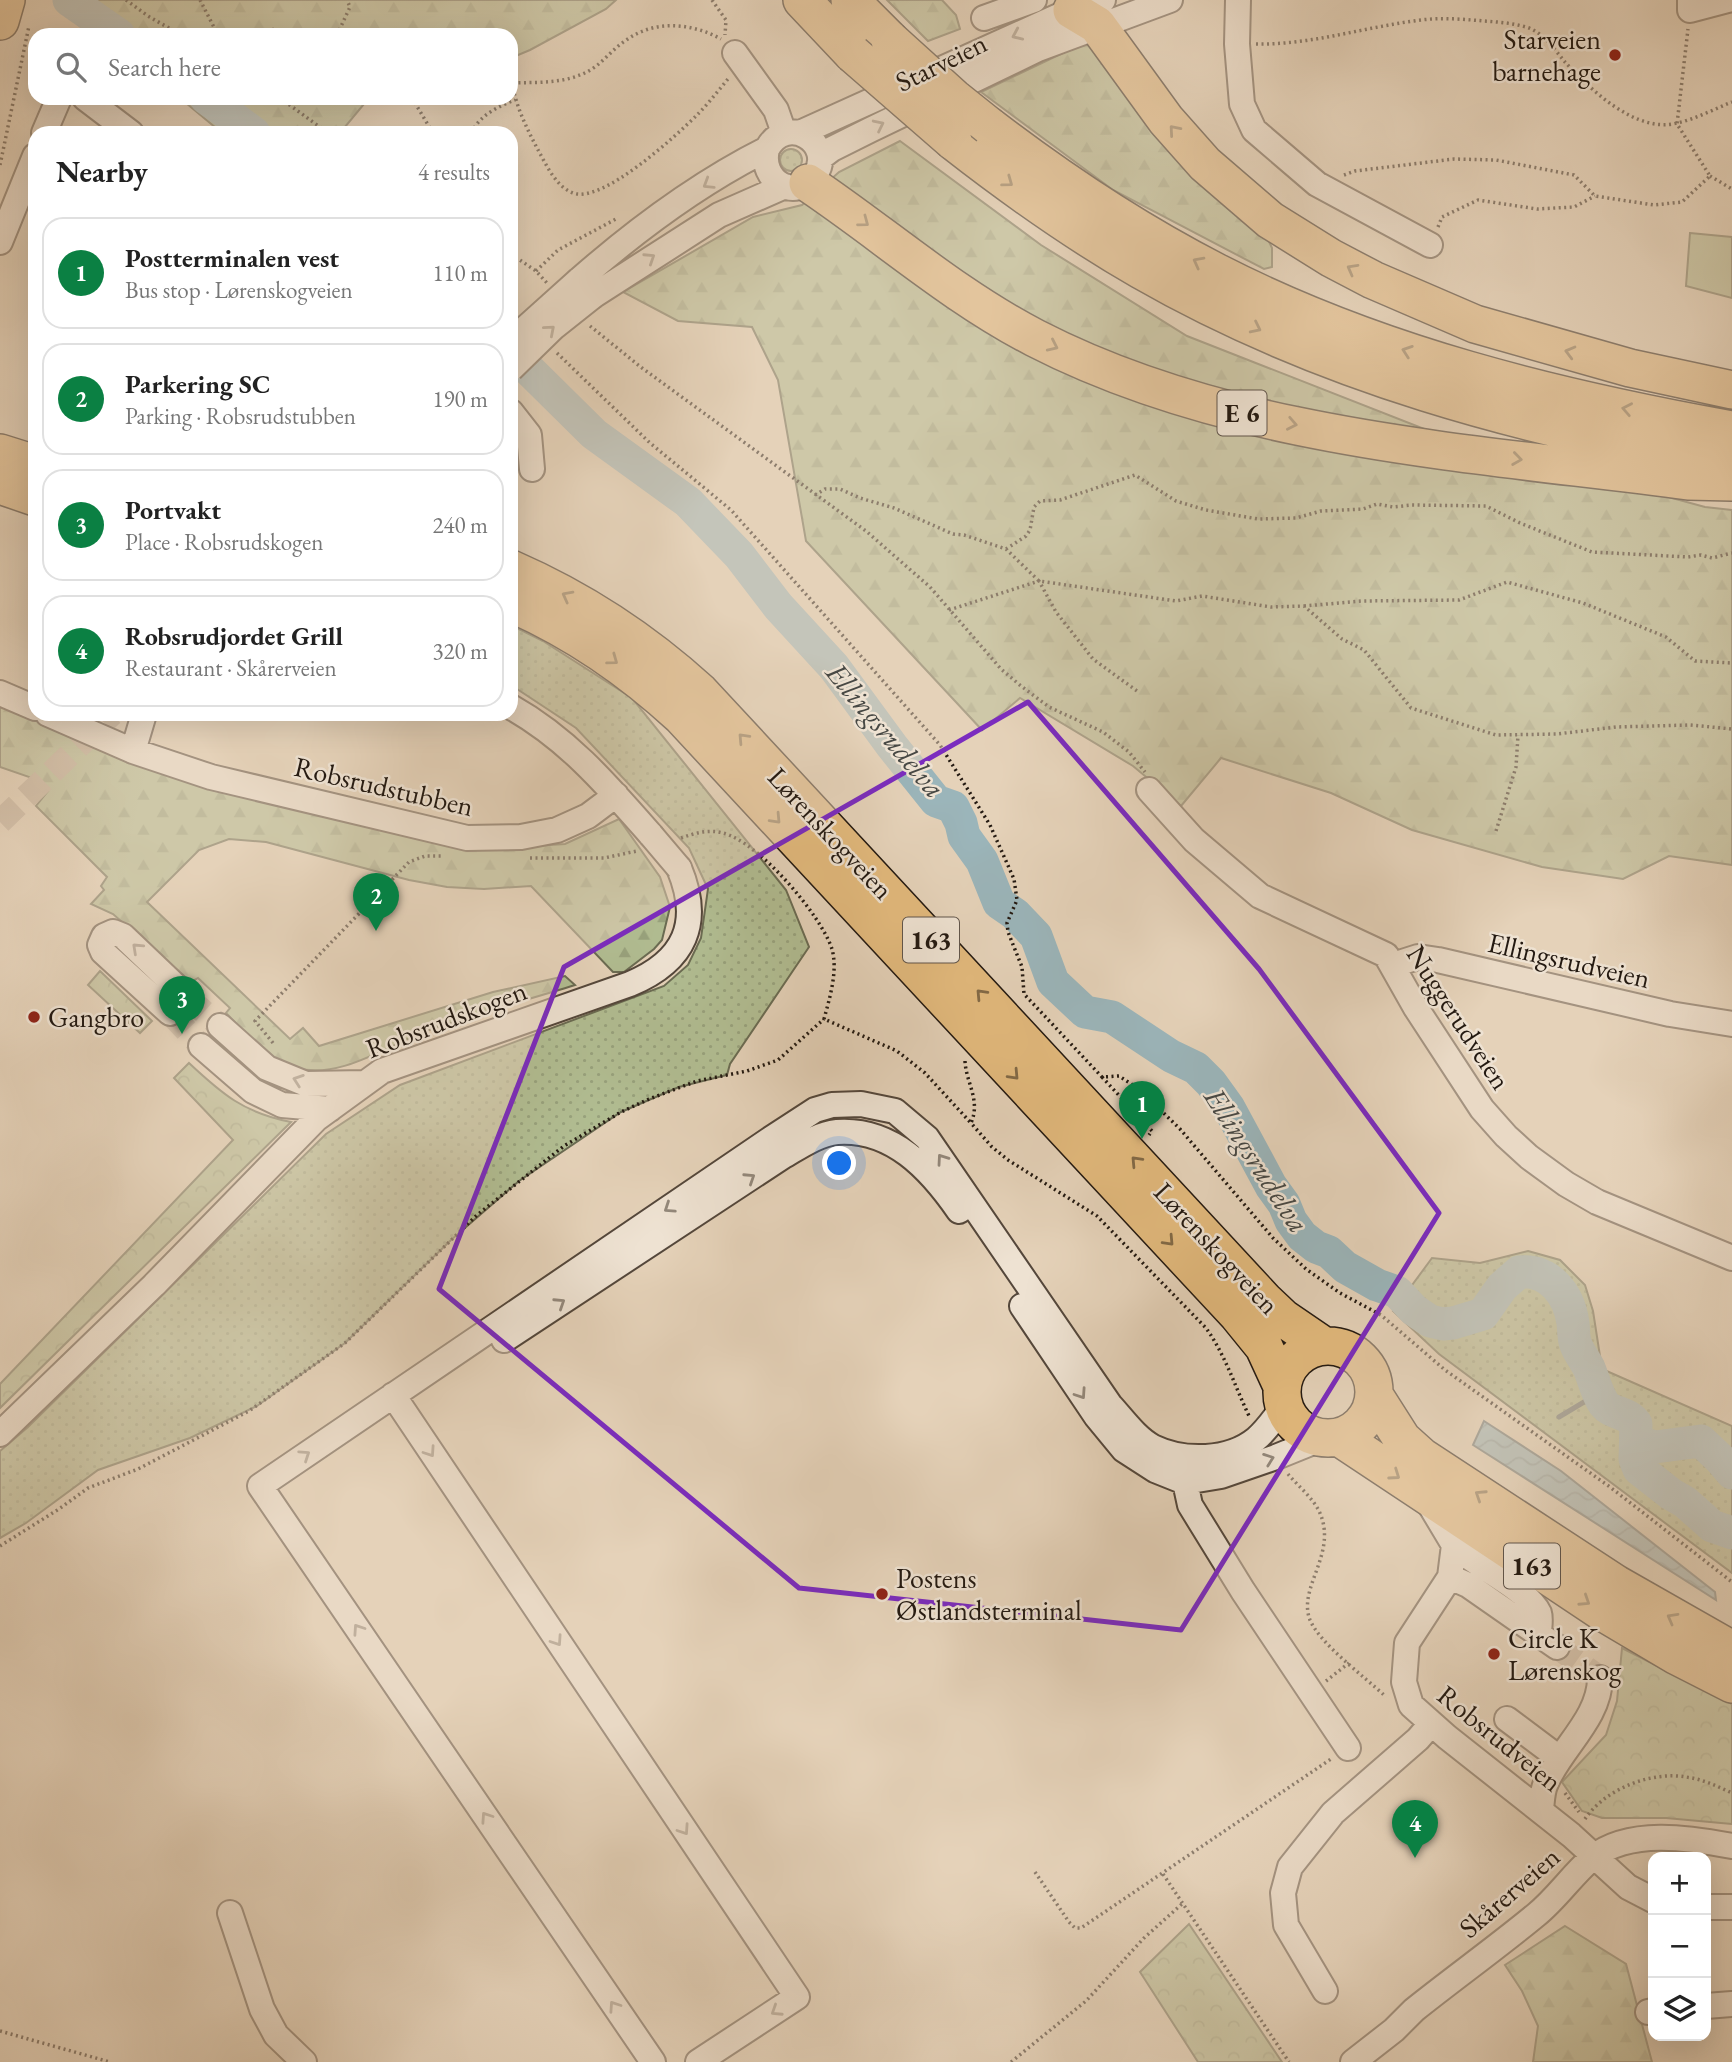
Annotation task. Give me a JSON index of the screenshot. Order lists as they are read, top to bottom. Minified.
{"streets":{"highway":["E 6","Lørenskogveien","163"],"street":["Starveien","Robsrudstubben","Ellingsrudveien","Nuggerudveien","Robsrudskogen","Robsrudveien","Skårerveien"]},"crossings":[["Starveien","E 6"],["Robsrudstubben","Robsrudskogen"],["Lørenskogveien","163"],["Ellingsrudveien","Nuggerudveien"],["Robsrudveien","Skårerveien"]],"water":["Ellingsrudelva"],"places":["Starveien barnehage","Gangbro","Postens Østlandsterminal","Circle K Lørenskog"],"page":{"search":"Search here","heading":["Nearby","4 results"],"list":[{"mark":"1","name":"Postterminalen vest","note":"Bus stop · Lørenskogveien","value":"110 m"},{"mark":"2","name":"Parkering SC","note":"Parking · Robsrudstubben","value":"190 m"},{"mark":"3","name":"Portvakt","note":"Place · Robsrudskogen","value":"240 m"},{"mark":"4","name":"Robsrudjordet Grill","note":"Restaurant · Skårerveien","value":"320 m"}],"pins":["2","3","1","4"],"map_buttons":["+","−"]}}
